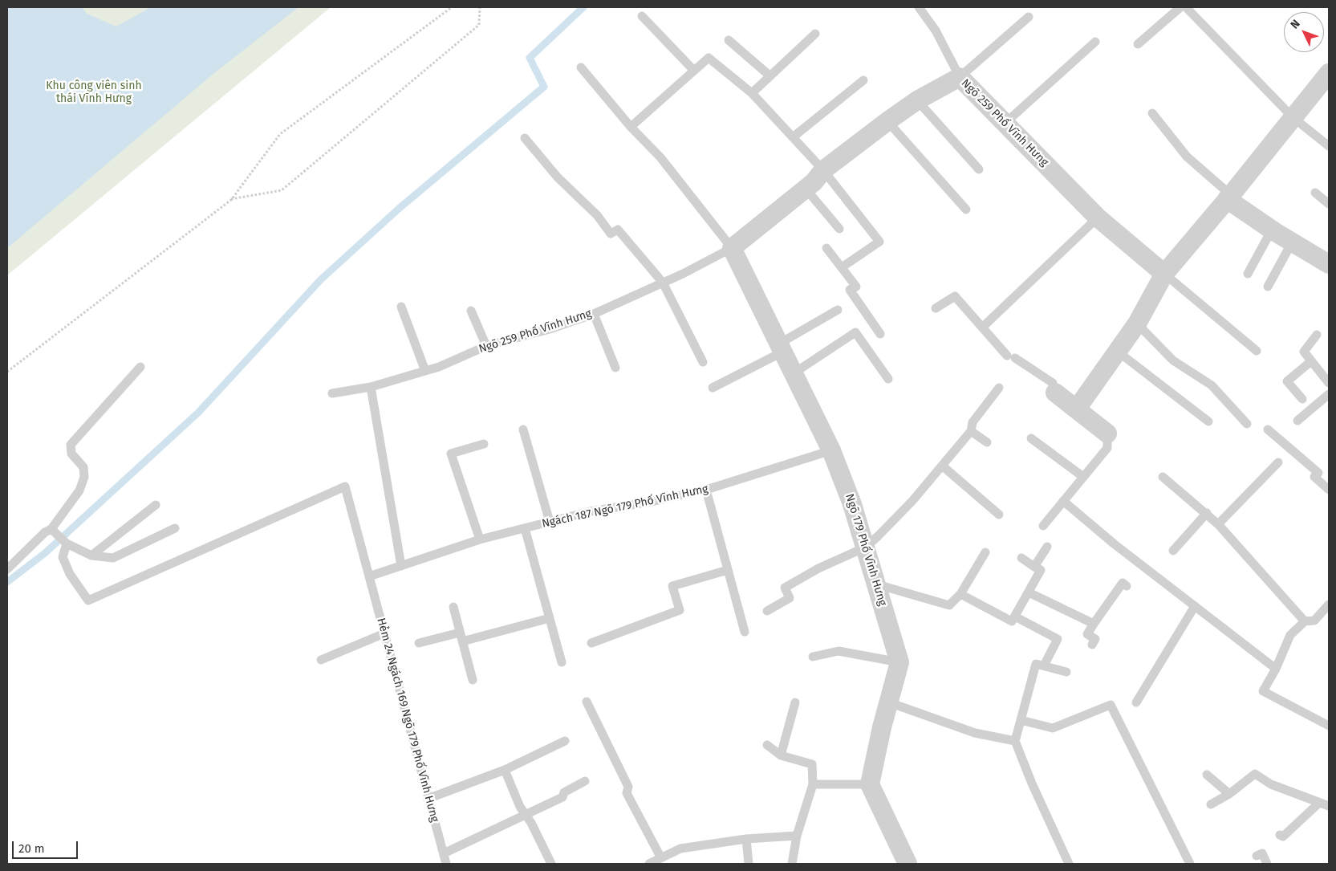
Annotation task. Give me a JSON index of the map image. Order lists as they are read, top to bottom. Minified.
{"streets":{"street":["Ngõ 259 Phố Vĩnh Hưng","Ngõ 179 Phố Vĩnh Hưng"],"lane":["Ngách 187 Ngõ 179 Phố Vĩnh Hưng","Hẻm 24 Ngách 169 Ngõ 179 Phố Vĩnh Hưng"]},"crossings":[["Ngõ 259 Phố Vĩnh Hưng","Ngõ 179 Phố Vĩnh Hưng"],["Ngách 187 Ngõ 179 Phố Vĩnh Hưng","Ngõ 179 Phố Vĩnh Hưng"],["Ngách 187 Ngõ 179 Phố Vĩnh Hưng","Hẻm 24 Ngách 169 Ngõ 179 Phố Vĩnh Hưng"]],"parks":["Khu công viên sinh thái Vĩnh Hưng"],"scale_bar":"20 m","north":"top left"}
